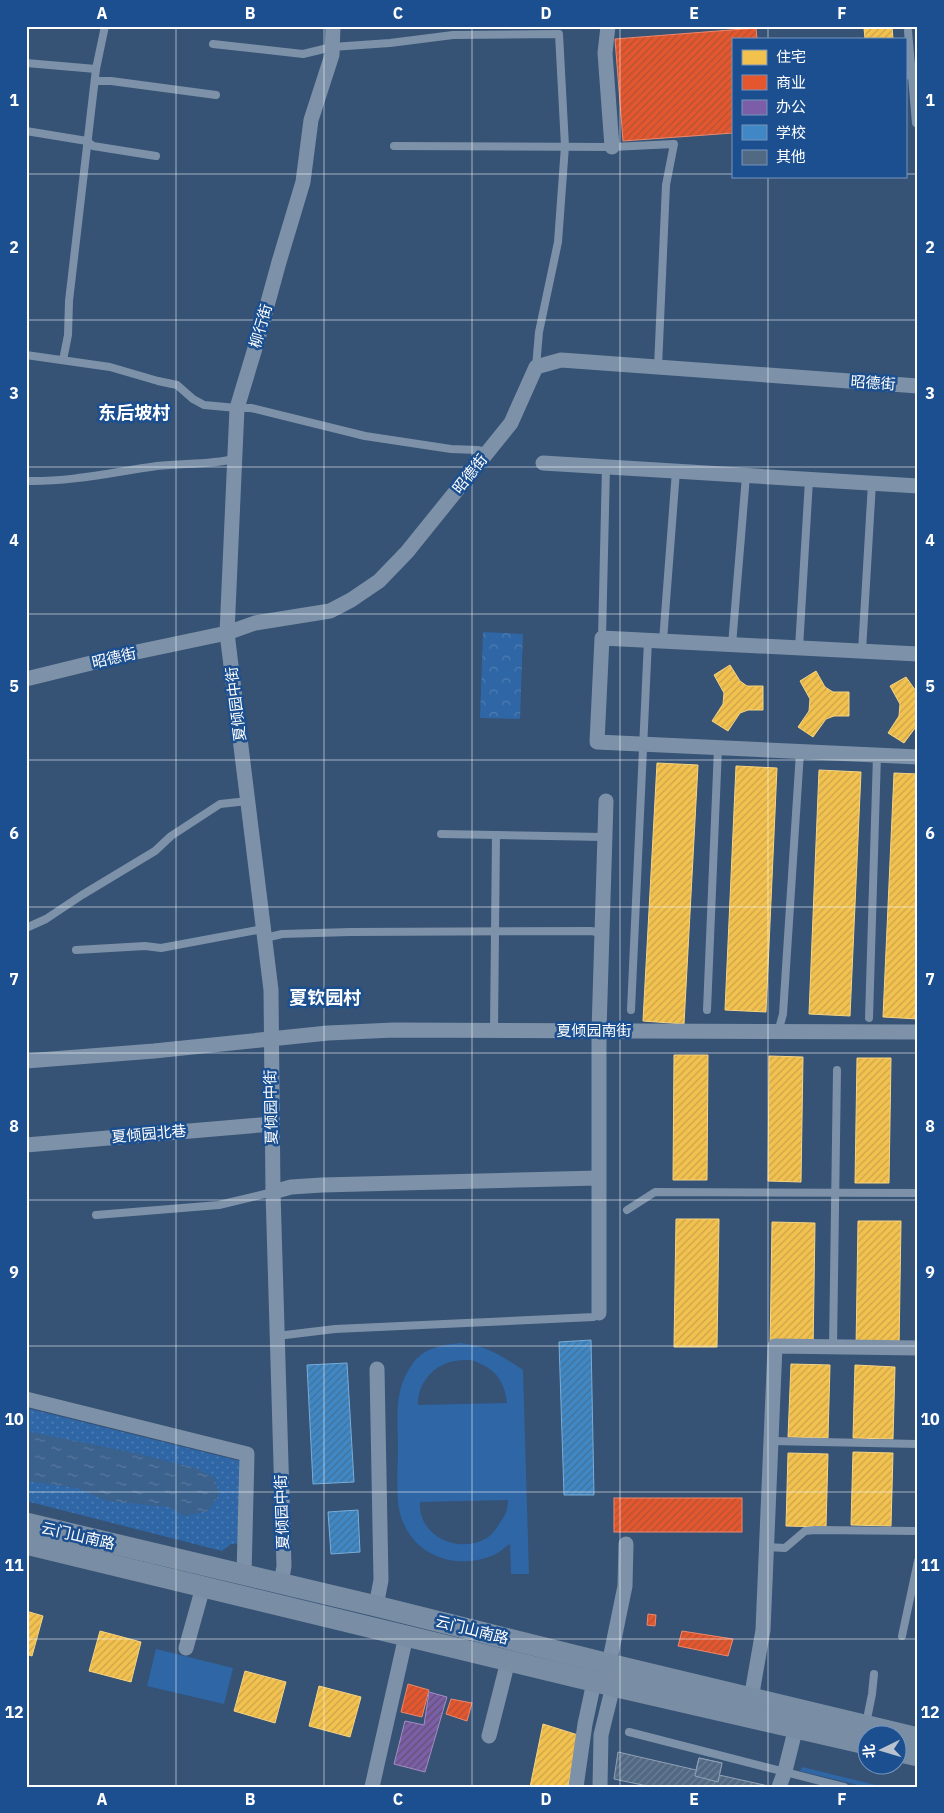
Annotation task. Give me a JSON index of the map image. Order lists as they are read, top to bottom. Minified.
{"streets":{"main road":["云门山南路"],"street":["柳行街","昭德街","夏倾园中街","夏倾园南街","夏倾园北巷"]},"crossings":[["柳行街","昭德街"],["柳行街","夏倾园中街"],["昭德街","夏倾园中街"],["夏倾园中街","夏倾园南街"],["夏倾园中街","夏倾园北巷"],["夏倾园中街","云门山南路"]],"districts":["东后坡村","夏钦园村"],"legend":["住宅","商业","办公","学校","其他"],"north":"left","grid":{"columns":["A","B","C","D","E","F"],"rows":["1","2","3","4","5","6","7","8","9","10","11","12"]}}
